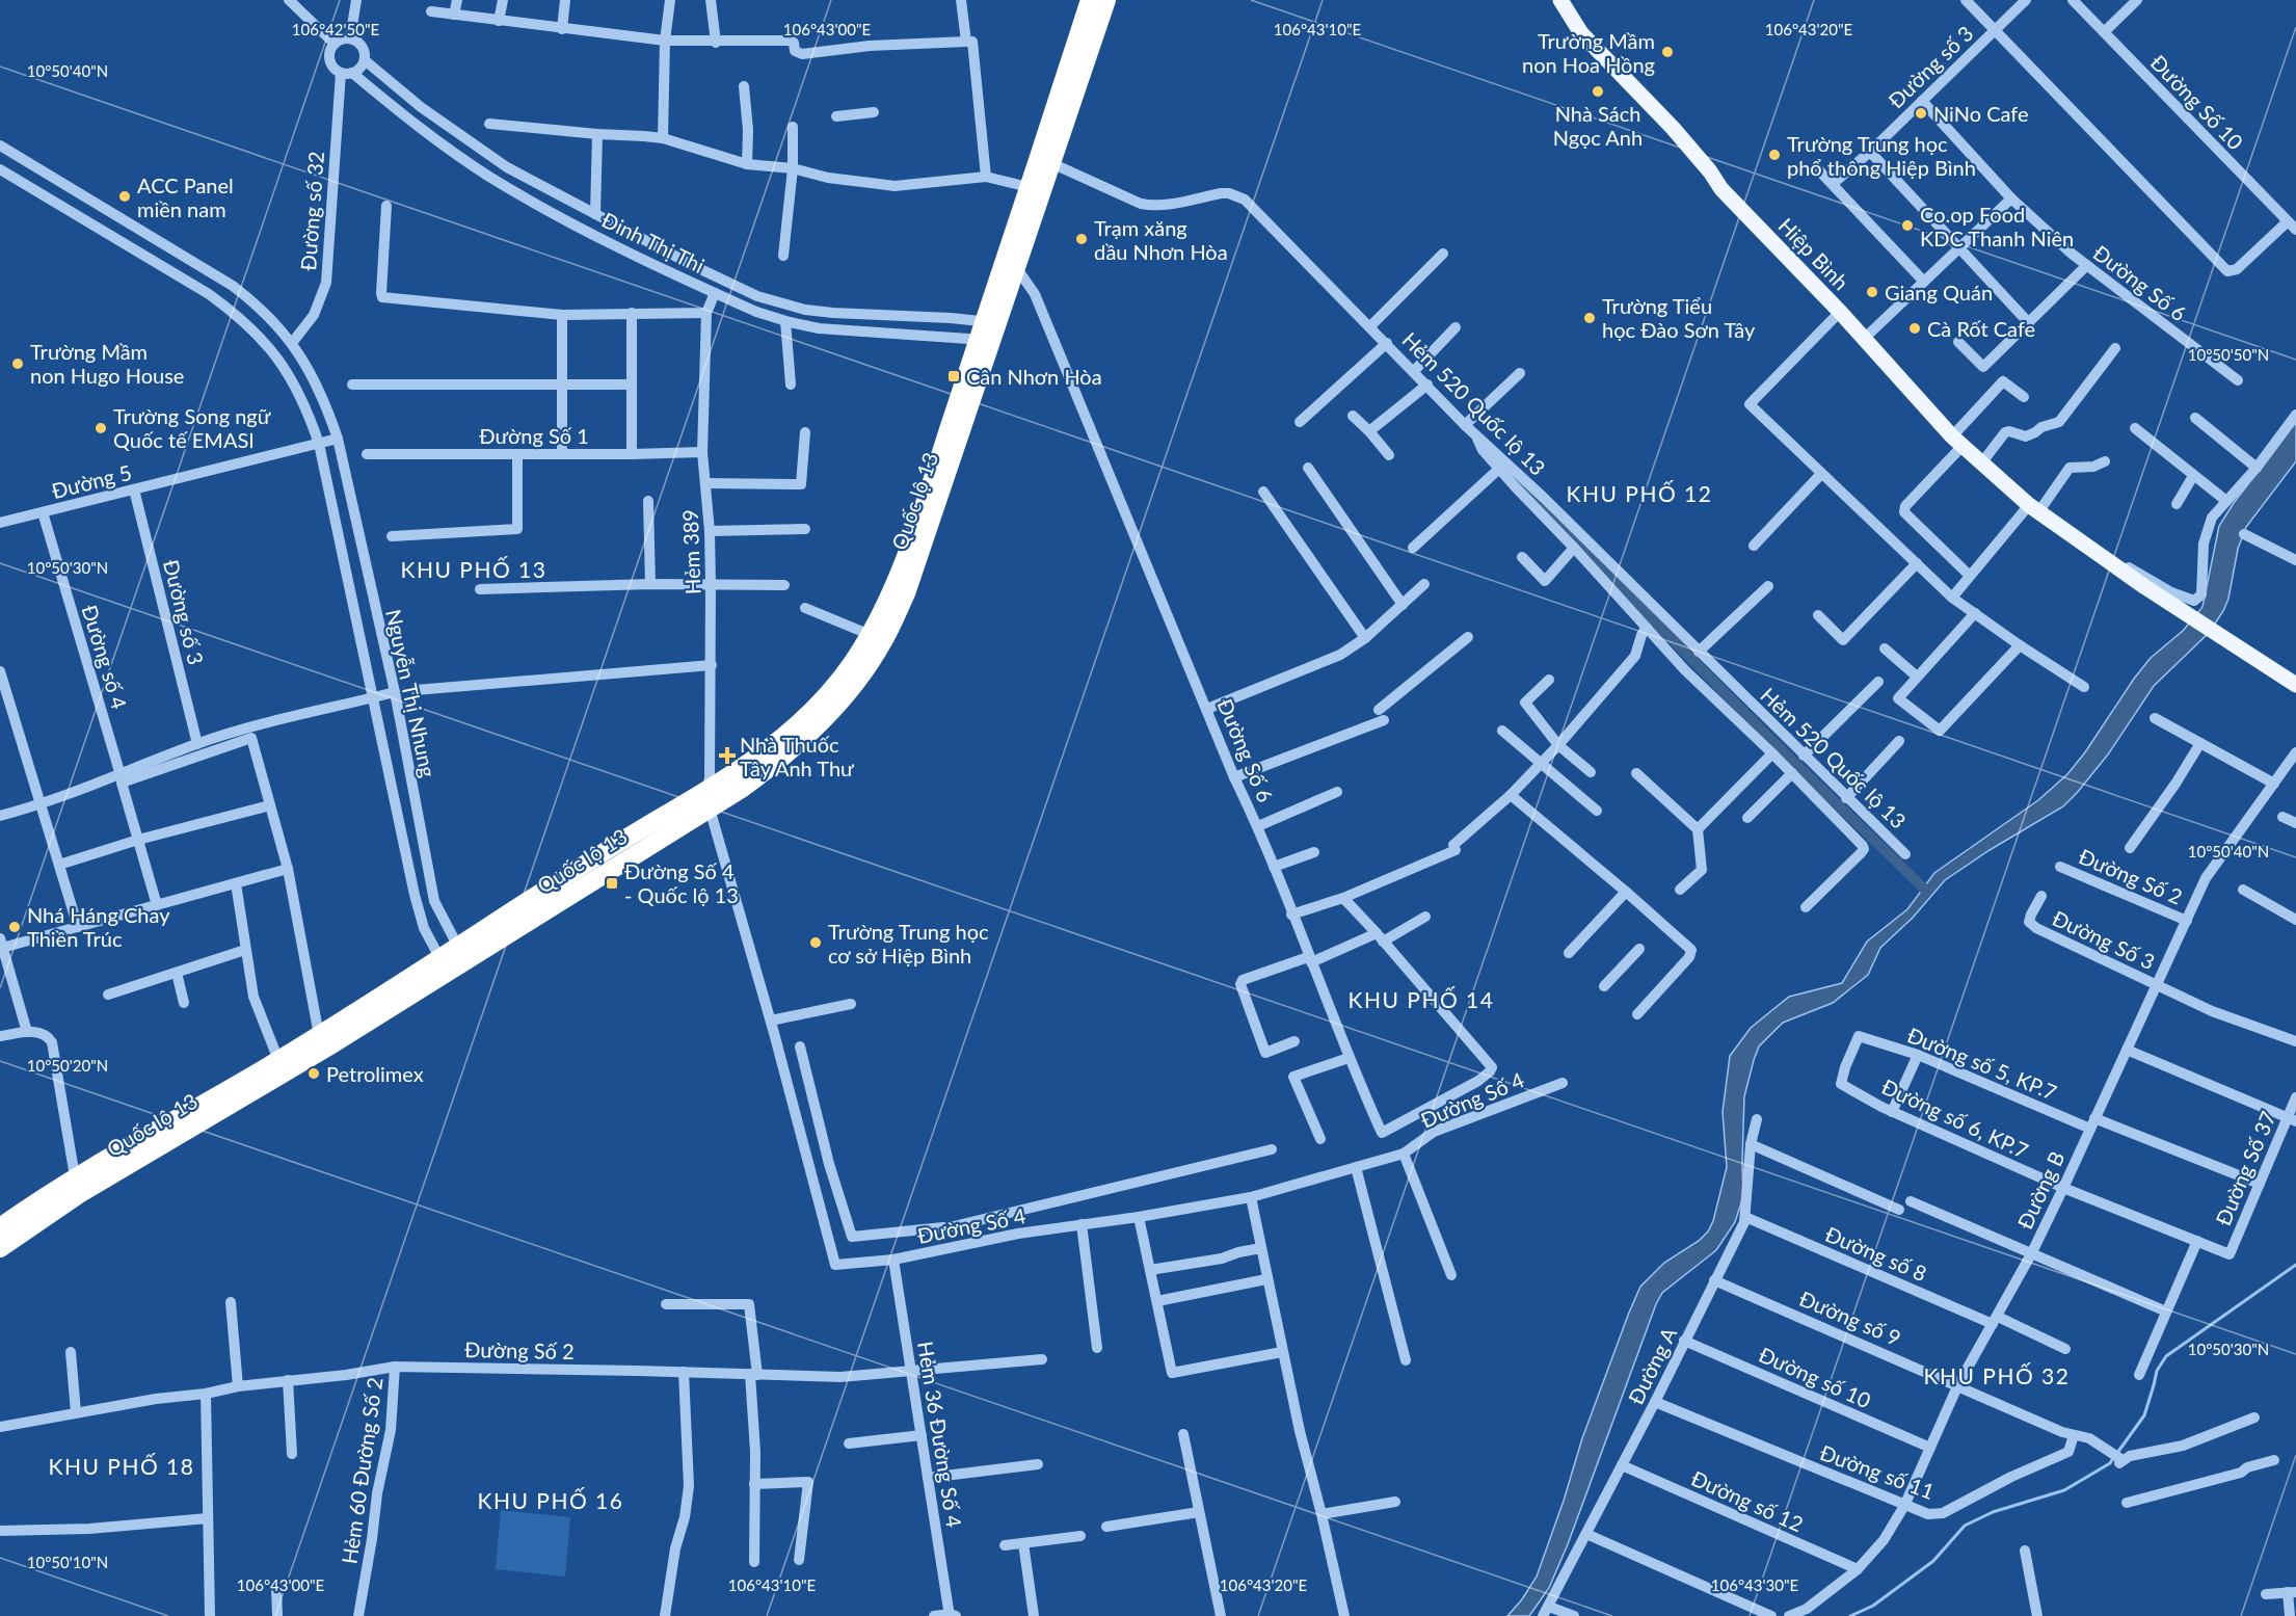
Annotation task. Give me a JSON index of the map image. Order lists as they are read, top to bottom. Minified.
{"streets":{"highway":["Quốc lộ 13"],"main road":["Hiệp Bình"],"street":["Đường số 3","Đường Số 10","Đường số 32","Đinh Thị Thi","Đường Số 6","Hẻm 520 Quốc lộ 13","Đường Số 1","Đường 5","Hẻm 389","Đường số 4","Nguyễn Thị Nhung","Đường Số 2","Đường Số 3","Đường số 5, KP.7","Đường Số 4","Đường số 6, KP.7","Đường Số 37","Đường B","Đường số 8","Đường số 9","Đường A","Đường số 10","Hẻm 36 Đường Số 4","Hẻm 60 Đường Số 2","Đường số 11","Đường số 12"]},"crossings":[["Đường số 3","Đường Số 6"],["Đường số 3","Đường 5"],["Đường số 32","Đinh Thị Thi"],["Đường số 32","Nguyễn Thị Nhung"],["Đinh Thị Thi","Quốc lộ 13"],["Đường Số 6","Quốc lộ 13"],["Hẻm 520 Quốc lộ 13","Quốc lộ 13"],["Đường Số 1","Hẻm 389"],["Đường 5","Đường số 4"],["Đường 5","Nguyễn Thị Nhung"],["Quốc lộ 13","Hẻm 389"],["Quốc lộ 13","Nguyễn Thị Nhung"],["Quốc lộ 13","Đường Số 4"],["Hẻm 389","Đường Số 4"],["Đường Số 2","Đường B"],["Đường Số 2","Hẻm 36 Đường Số 4"],["Đường Số 2","Hẻm 60 Đường Số 2"],["Đường Số 3","Đường B"],["Đường số 5, KP.7","Đường số 6, KP.7"],["Đường số 5, KP.7","Đường Số 37"],["Đường số 5, KP.7","Đường B"],["Đường Số 4","Hẻm 36 Đường Số 4"],["Đường số 6, KP.7","Đường Số 37"],["Đường số 6, KP.7","Đường B"],["Đường B","Đường số 8"],["Đường B","Đường số 9"],["Đường B","Đường số 10"],["Đường B","Đường số 11"],["Đường B","Đường số 12"],["Đường số 8","Đường A"],["Đường số 9","Đường A"],["Đường số 9","Đường số 11"],["Đường A","Đường số 10"],["Đường A","Đường số 11"],["Đường A","Đường số 12"]],"districts":["KHU PHỐ 12","KHU PHỐ 13","KHU PHỐ 14","KHU PHỐ 32","KHU PHỐ 18","KHU PHỐ 16"],"places":{"other":["Trường Mầm non Hoa Hồng","Nhà Sách Ngọc Anh","NiNo Cafe","Trường Trung học phổ thông Hiệp Bình","ACC Panel miền nam","Co.op Food KDC Thanh Niên","Trạm xăng dầu Nhơn Hòa","Giang Quán","Trường Tiểu học Đào Sơn Tây","Cà Rốt Cafe","Trường Mầm non Hugo House","Trường Song ngữ Quốc tế EMASI","Nhá Háng Chay Thiền Trúc","Trường Trung học cơ sở Hiệp Bình","Petrolimex"],"transit":["Cân Nhơn Hòa","Đường Số 4 - Quốc lộ 13"],"health":["Nhà Thuốc Tây Anh Thư"]},"coordinates":["106°42'50\"E","106°43'00\"E","106°43'10\"E","106°43'20\"E","10°50'40\"N","10°50'50\"N","10°50'30\"N","10°50'20\"N","10°50'10\"N","106°43'30\"E"]}
